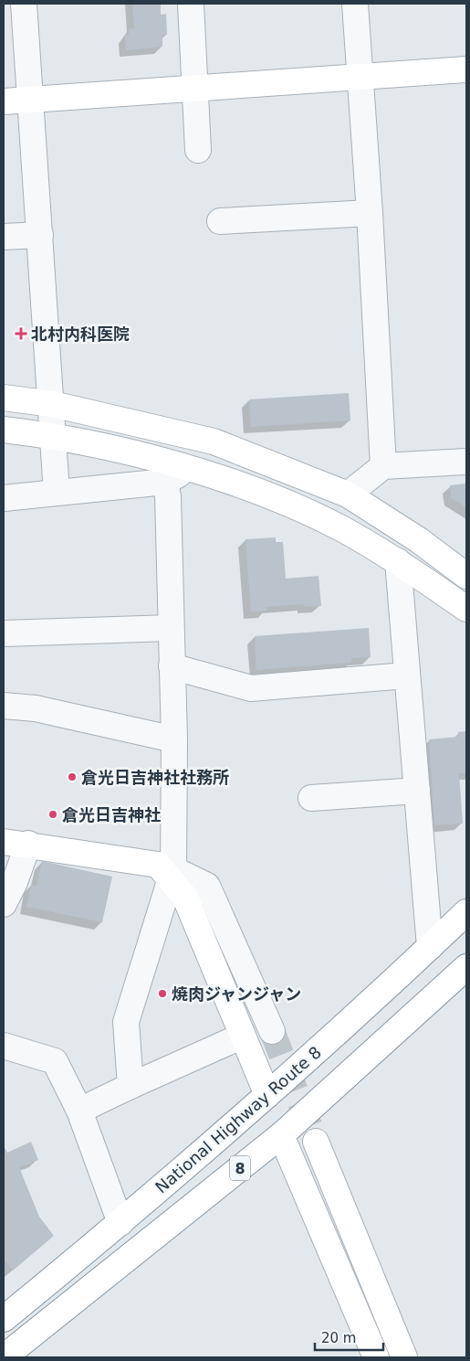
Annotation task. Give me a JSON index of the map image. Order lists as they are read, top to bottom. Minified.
{"streets":{"main road":["National Highway Route 8","8"]},"places":{"health":["北村内科医院"],"other":["倉光日吉神社社務所","倉光日吉神社","焼肉ジャンジャン"]},"scale_bar":"20 m"}
